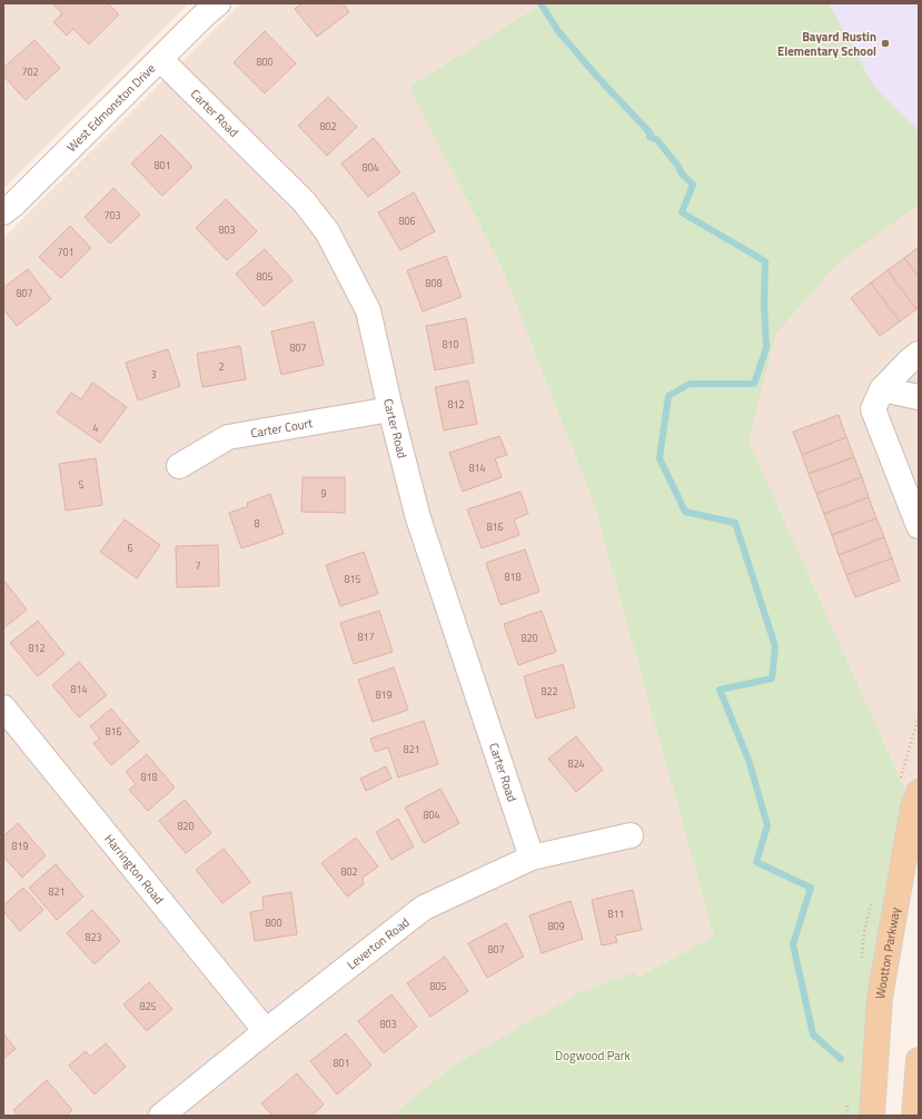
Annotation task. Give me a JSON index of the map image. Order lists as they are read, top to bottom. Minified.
{"streets":{"main road":["Wootton Parkway"],"street":["West Edmonston Drive","Carter Road","Carter Court","Harrington Road","Leverton Road"]},"crossings":[["West Edmonston Drive","Carter Road"],["Carter Road","Carter Court"],["Carter Road","Leverton Road"],["Harrington Road","Leverton Road"]],"parks":["Dogwood Park"],"places":["Bayard Rustin Elementary School"],"house_numbers":["800","702","802","801","804","703","806","803","701","805","808","807","810","807","2","3","812","4","814","5","9","8","816","6","7","818","815","817","820","812","814","822","819","816","821","824","818","804","820","819","802","821","811","800","809","823","807","805","825","803","801"]}
